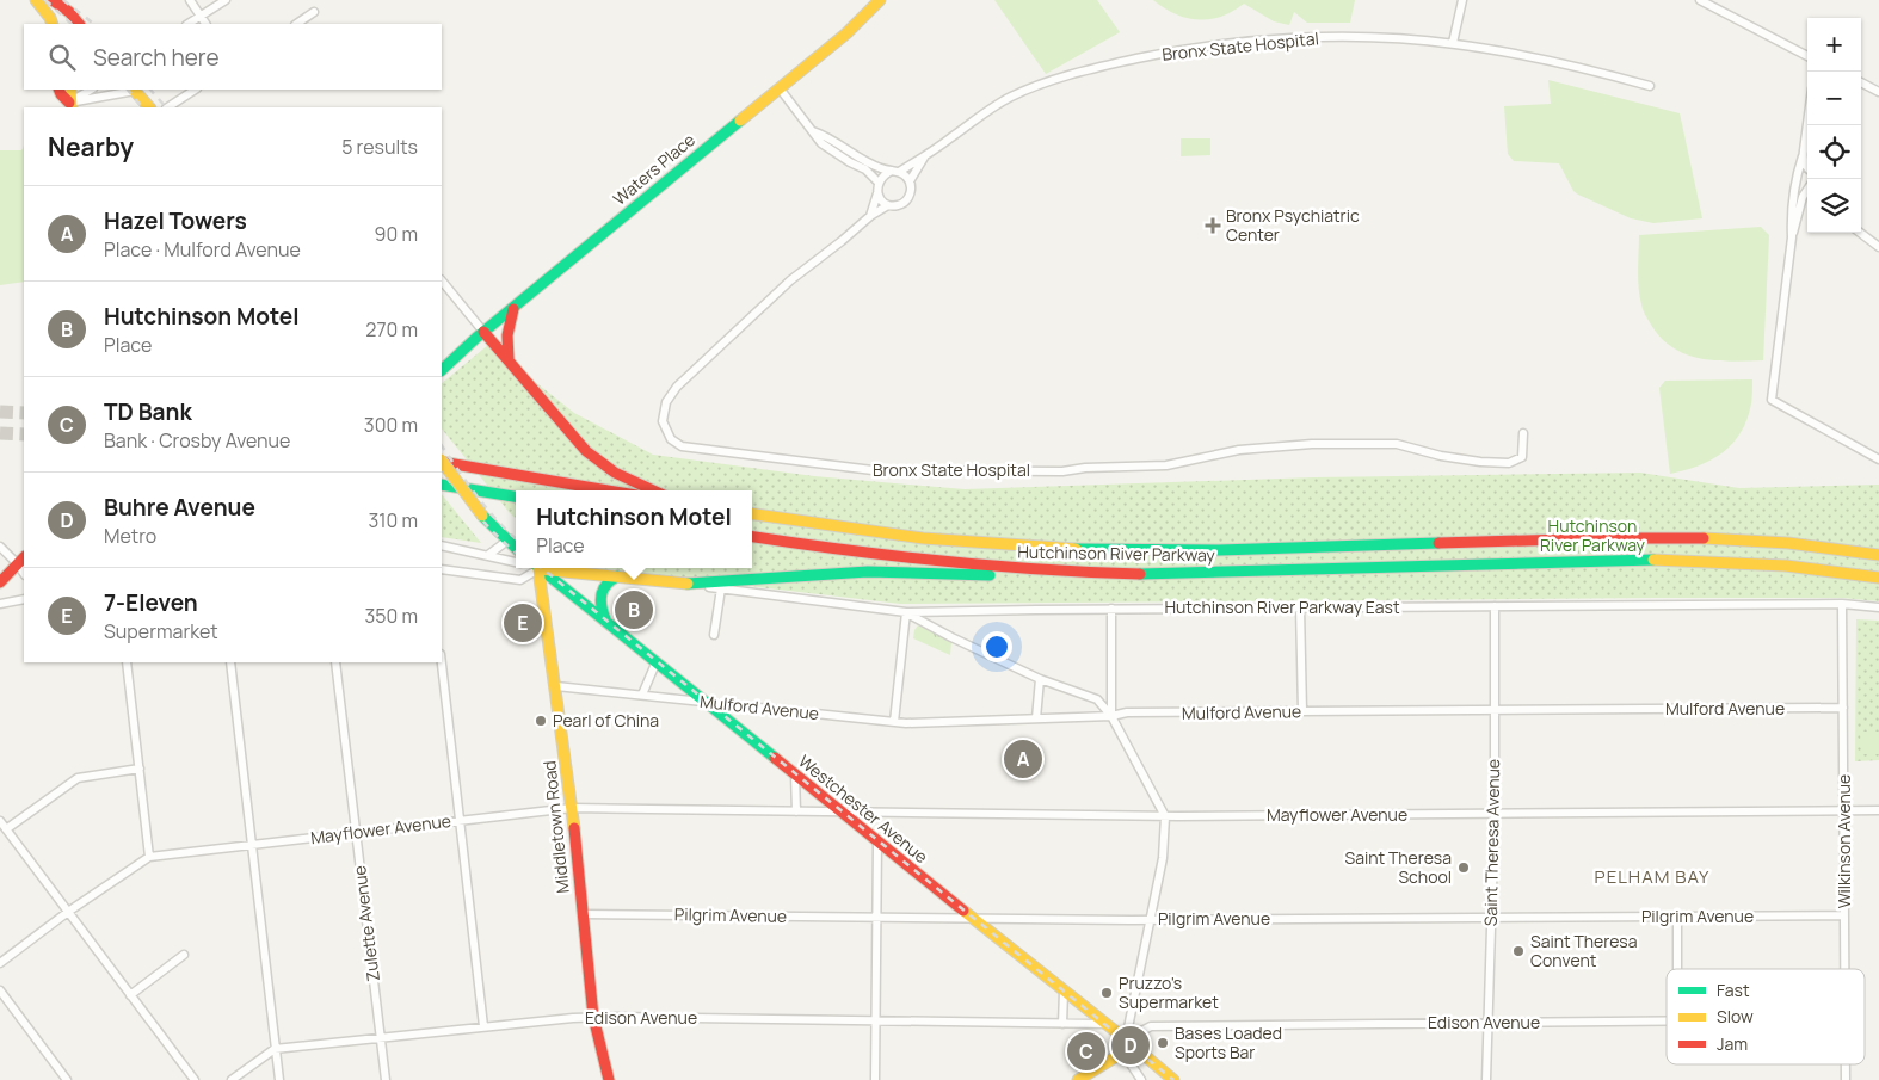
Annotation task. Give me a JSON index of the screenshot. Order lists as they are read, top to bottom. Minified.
{"streets":{"main road":["Waters Place","Hutchinson River Parkway","Westchester Avenue","Middletown Road"],"street":["Bronx State Hospital","Hutchinson River Parkway East","Mulford Avenue","Mayflower Avenue","Wilkinson Avenue","Saint Theresa Avenue","Pilgrim Avenue","Zulette Avenue","Edison Avenue"]},"crossings":[["Hutchinson River Parkway East","Wilkinson Avenue"],["Hutchinson River Parkway East","Saint Theresa Avenue"],["Mulford Avenue","Westchester Avenue"],["Mulford Avenue","Middletown Road"],["Mulford Avenue","Wilkinson Avenue"],["Mulford Avenue","Saint Theresa Avenue"],["Westchester Avenue","Mayflower Avenue"],["Westchester Avenue","Middletown Road"],["Westchester Avenue","Pilgrim Avenue"],["Westchester Avenue","Edison Avenue"],["Mayflower Avenue","Middletown Road"],["Mayflower Avenue","Wilkinson Avenue"],["Mayflower Avenue","Saint Theresa Avenue"],["Mayflower Avenue","Zulette Avenue"],["Middletown Road","Pilgrim Avenue"],["Middletown Road","Edison Avenue"],["Wilkinson Avenue","Pilgrim Avenue"],["Saint Theresa Avenue","Pilgrim Avenue"],["Saint Theresa Avenue","Edison Avenue"],["Zulette Avenue","Edison Avenue"]],"districts":["PELHAM BAY"],"parks":["Hutchinson River Parkway"],"places":{"health":["Bronx Psychiatric Center"],"other":["Pearl of China","Saint Theresa School","Saint Theresa Convent","Pruzzo's Supermarket","Bases Loaded Sports Bar"]},"legend":["Fast","Slow","Jam"],"page":{"map_buttons":["+","−"],"search":"Search here","heading":["Nearby","5 results"],"list":[{"mark":"A","name":"Hazel Towers","note":"Place · Mulford Avenue","value":"90 m"},{"mark":"B","name":"Hutchinson Motel","note":"Place","value":"270 m"},{"mark":"C","name":"TD Bank","note":"Bank · Crosby Avenue","value":"300 m"},{"mark":"D","name":"Buhre Avenue","note":"Metro","value":"310 m"},{"mark":"E","name":"7-Eleven","note":"Supermarket","value":"350 m"}],"popup":["Hutchinson Motel","Place"],"pins":["B","E","A","D","C"]}}
